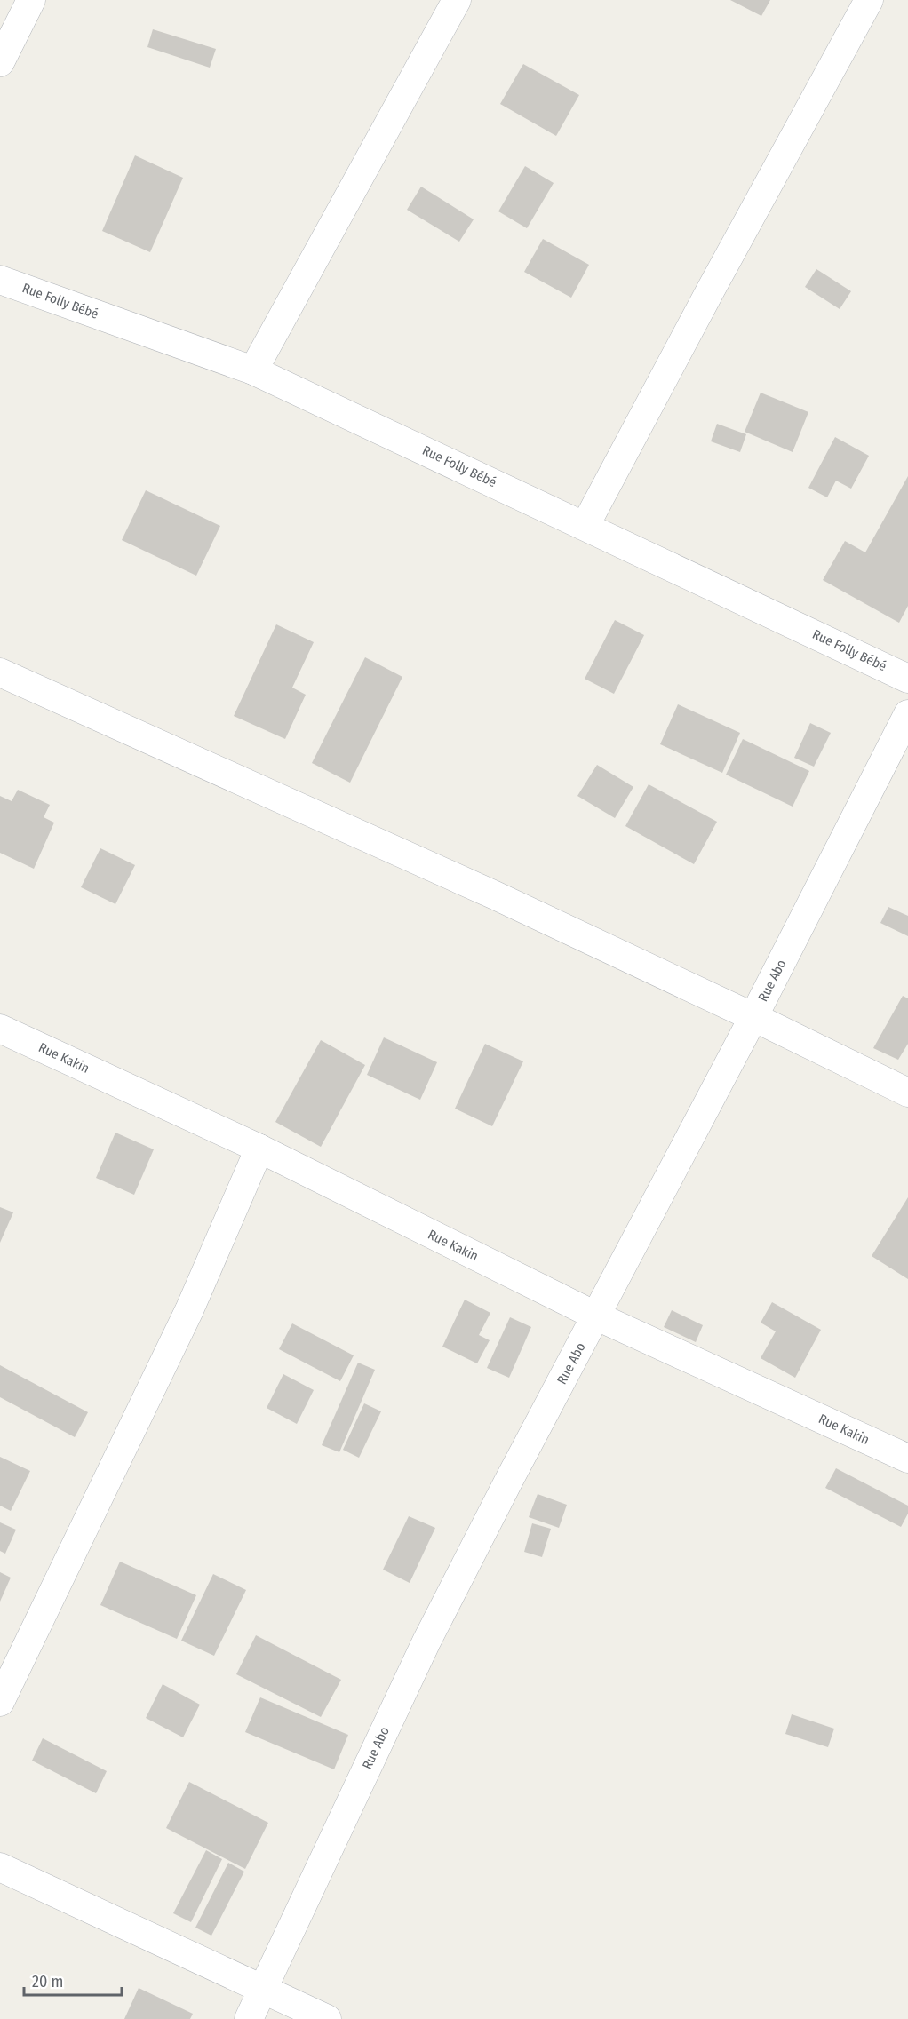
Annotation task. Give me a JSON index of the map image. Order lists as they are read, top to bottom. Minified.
{"streets":{"street":["Rue Folly Bébé","Rue Abo","Rue Kakin"]},"crossings":[["Rue Abo","Rue Kakin"]],"scale_bar":"20 m"}
